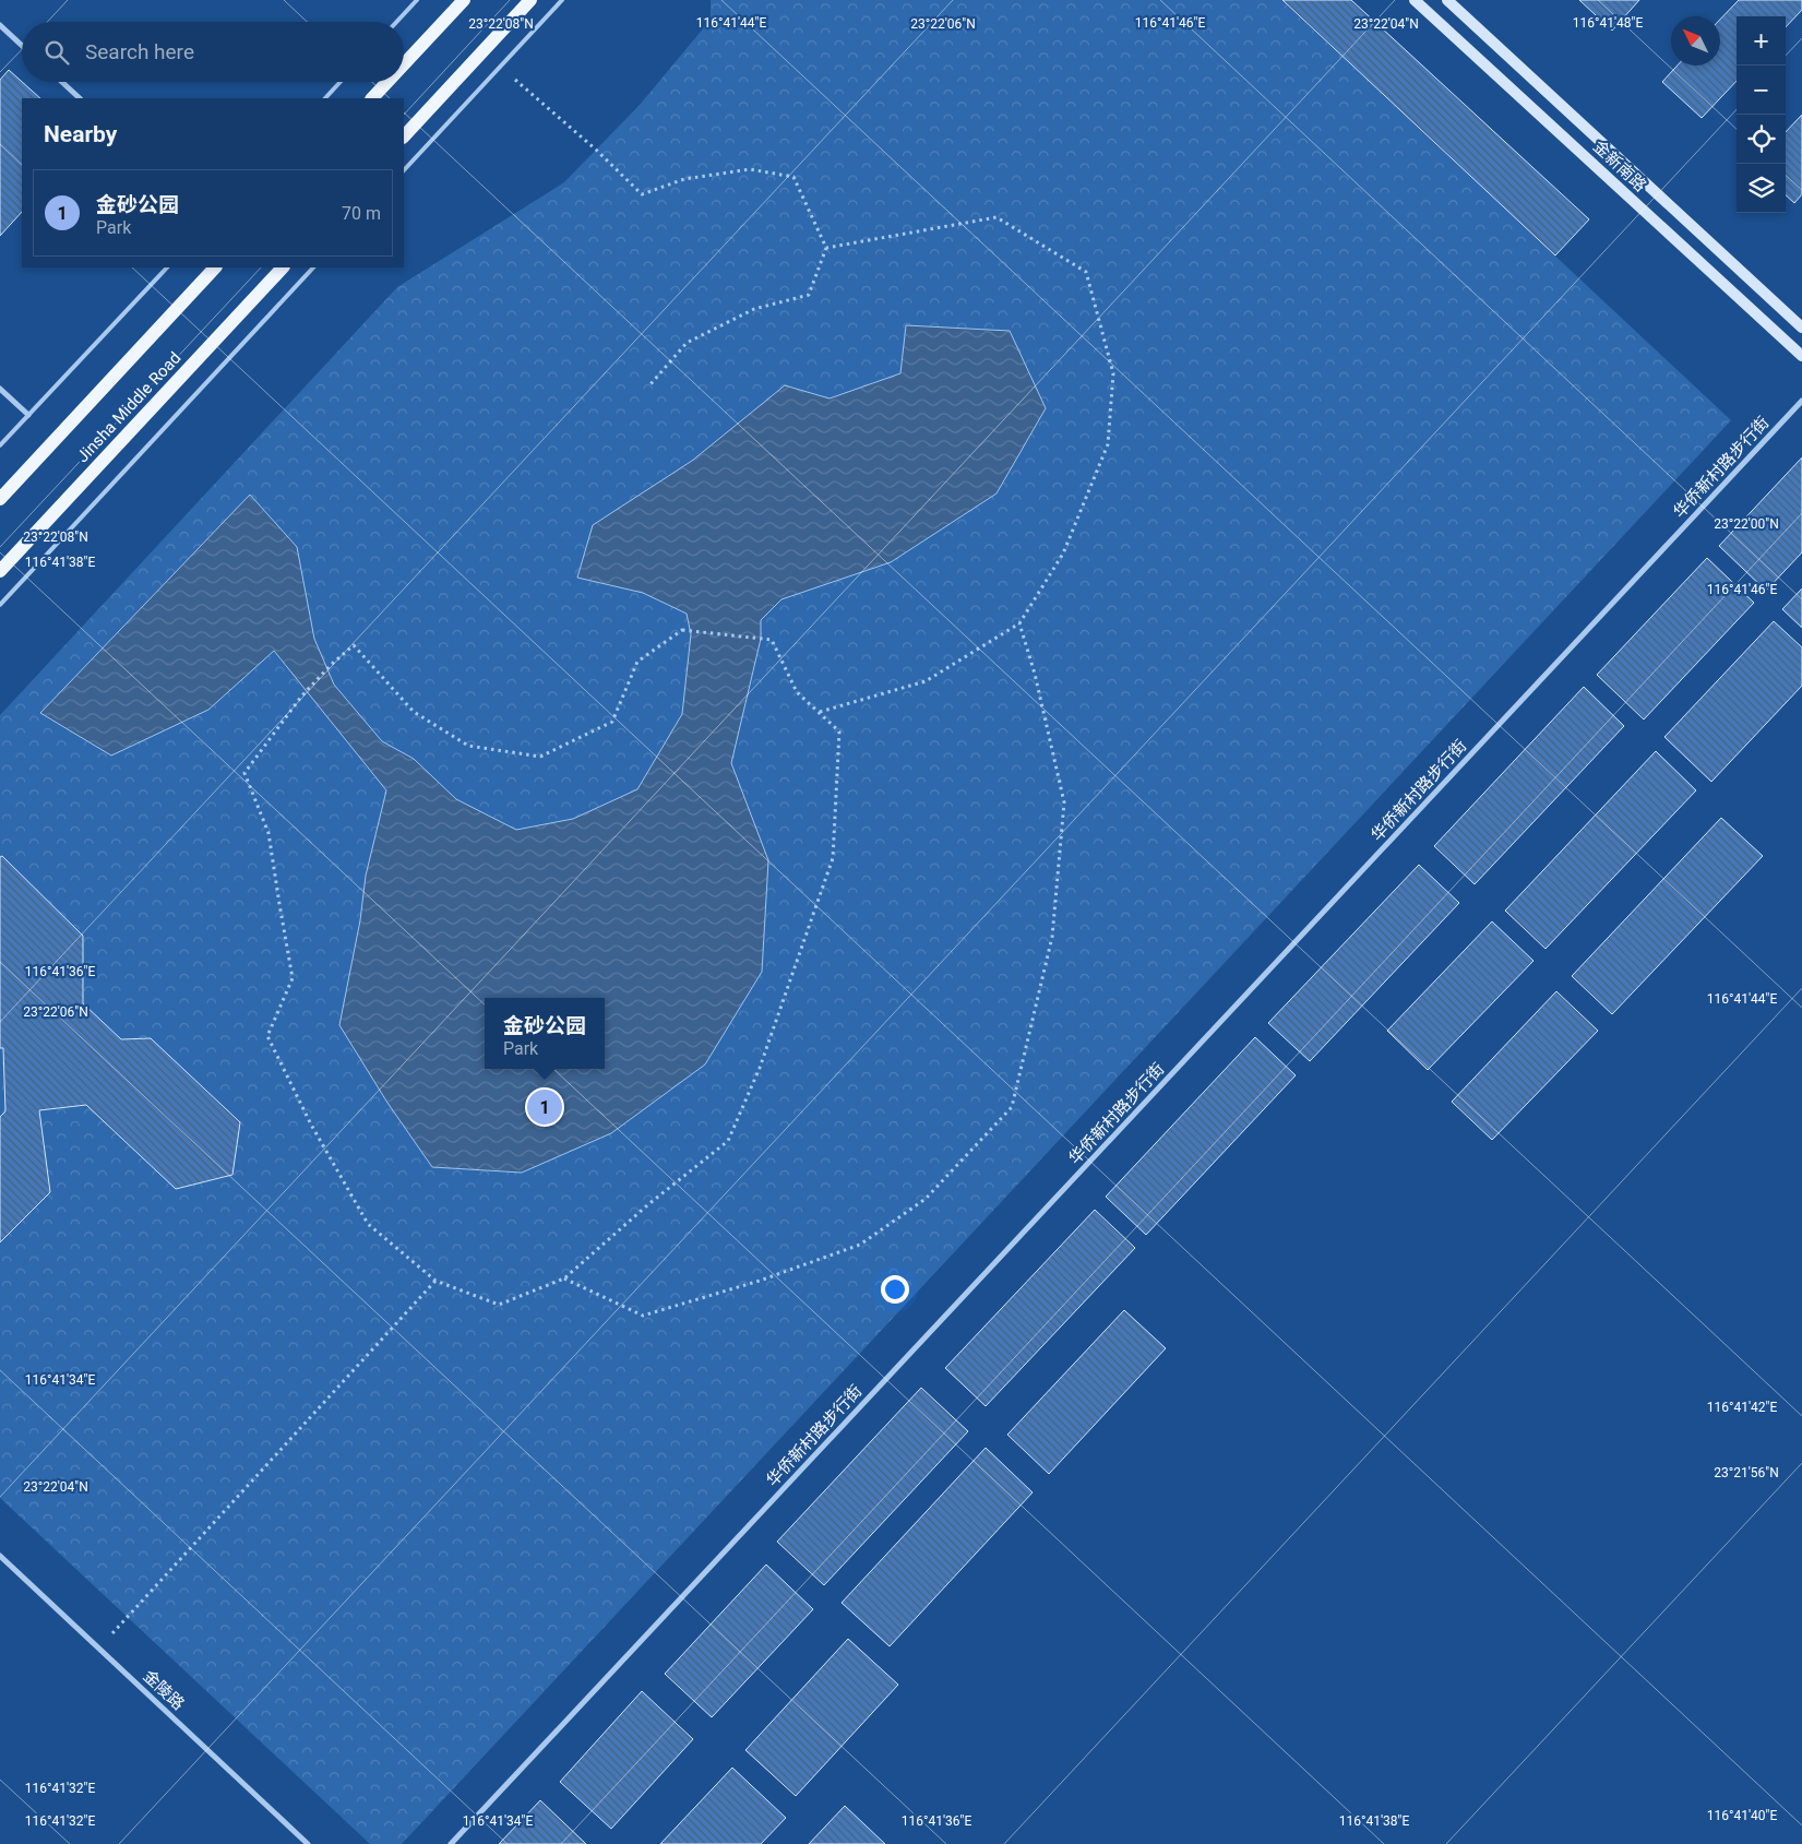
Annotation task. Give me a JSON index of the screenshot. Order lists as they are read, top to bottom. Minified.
{"streets":{"main road":["金新南路","Jinsha Middle Road"],"street":["华侨新村路步行街","金陵路"]},"north":"top left","page":{"map_buttons":["+","−"],"search":"Search here","heading":"Nearby","list":[{"mark":"1","name":"金砂公园","note":"Park","value":"70 m"}],"popup":["金砂公园","Park"],"pins":"1"},"coordinates":["116°41'44\"E","116°41'46\"E","116°41'48\"E","23°22'08\"N","23°22'06\"N","23°22'04\"N","23°22'00\"N","116°41'38\"E","116°41'36\"E","116°41'34\"E","116°41'42\"E","23°21'56\"N","116°41'32\"E","116°41'40\"E"]}
